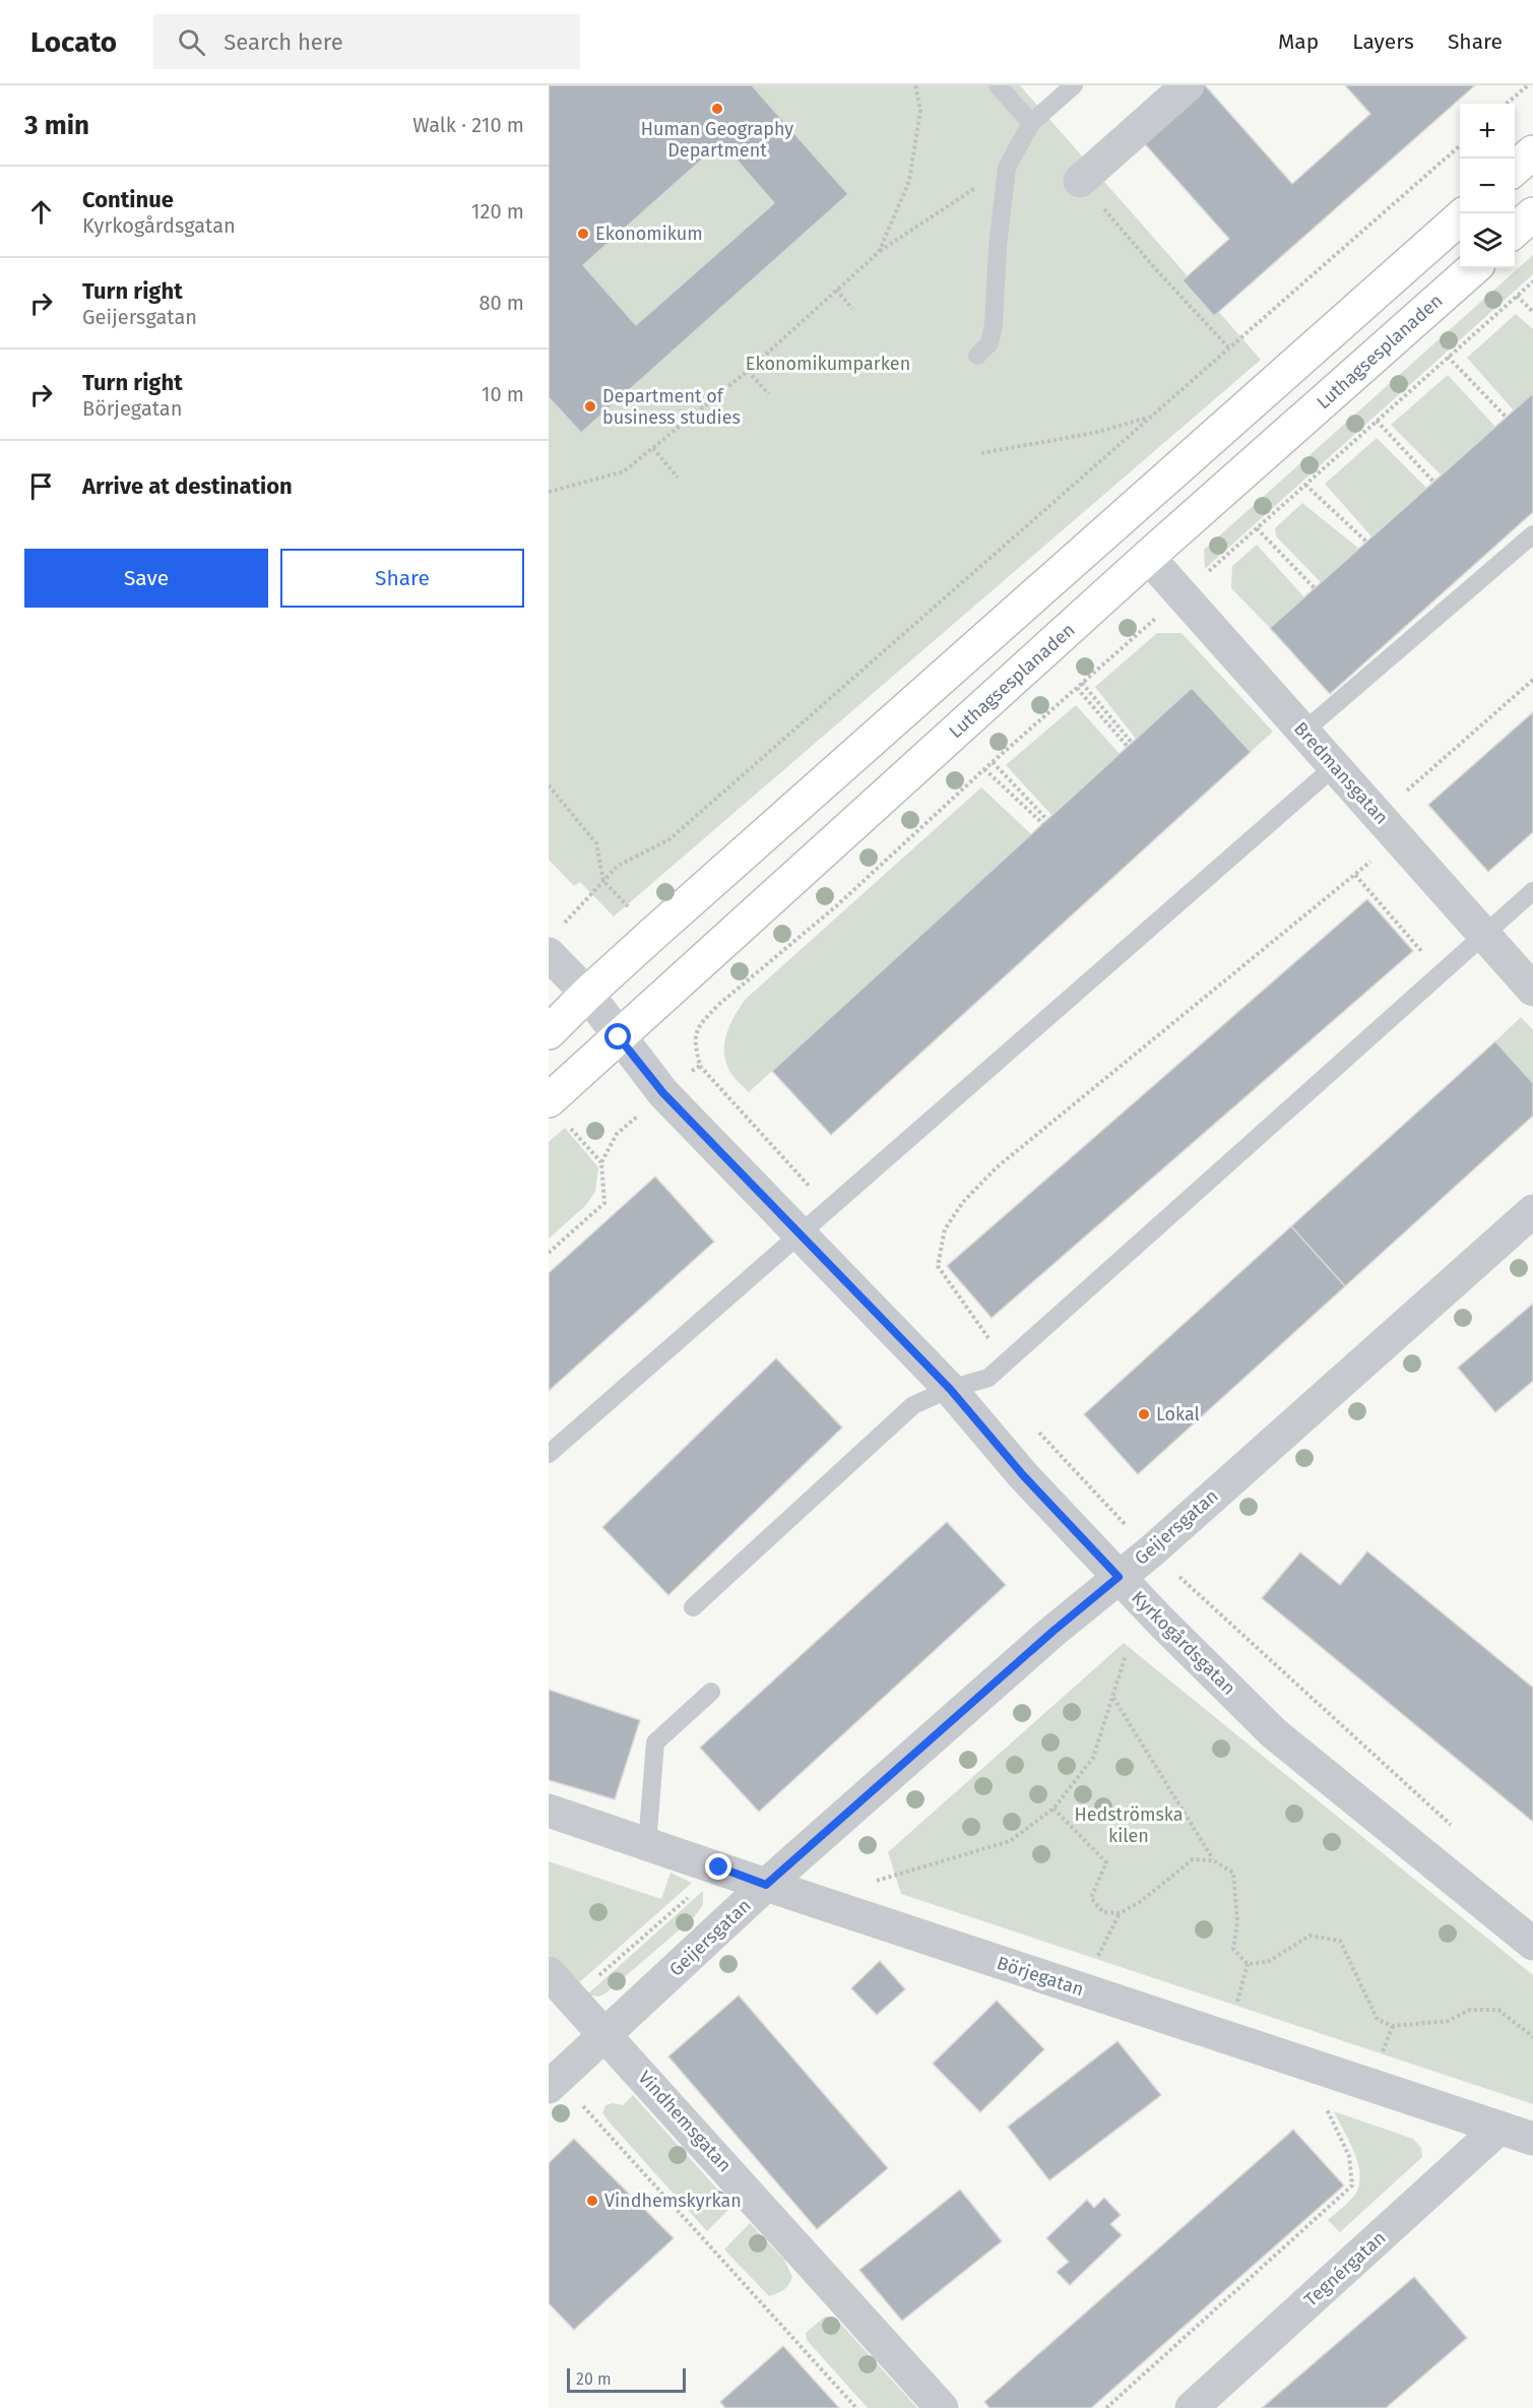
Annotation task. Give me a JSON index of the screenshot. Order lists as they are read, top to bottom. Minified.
{"streets":{"main road":["Luthagsesplanaden"],"street":["Bredmansgatan","Geijersgatan","Kyrkogårdsgatan","Börjegatan","Vindhemsgatan","Tegnérgatan"]},"crossings":[["Luthagsesplanaden","Bredmansgatan"],["Luthagsesplanaden","Kyrkogårdsgatan"],["Geijersgatan","Kyrkogårdsgatan"],["Geijersgatan","Börjegatan"],["Geijersgatan","Vindhemsgatan"],["Börjegatan","Tegnérgatan"]],"parks":["Ekonomikumparken","Hedströmska kilen"],"places":["Human Geography Department","Ekonomikum","Department of business studies","Lokal","Vindhemskyrkan"],"scale_bar":"20 m","page":{"header":"Locato","search":"Search here","nav":["Map","Layers","Share"],"heading":["3 min","Walk · 210 m"],"map_buttons":["+","−"],"list":[["Continue","Kyrkogårdsgatan","120 m"],["Turn right","Geijersgatan","80 m"],["Turn right","Börjegatan","10 m"],"Arrive at destination"],"buttons":["Save","Share"],"scale":"20 m"}}
